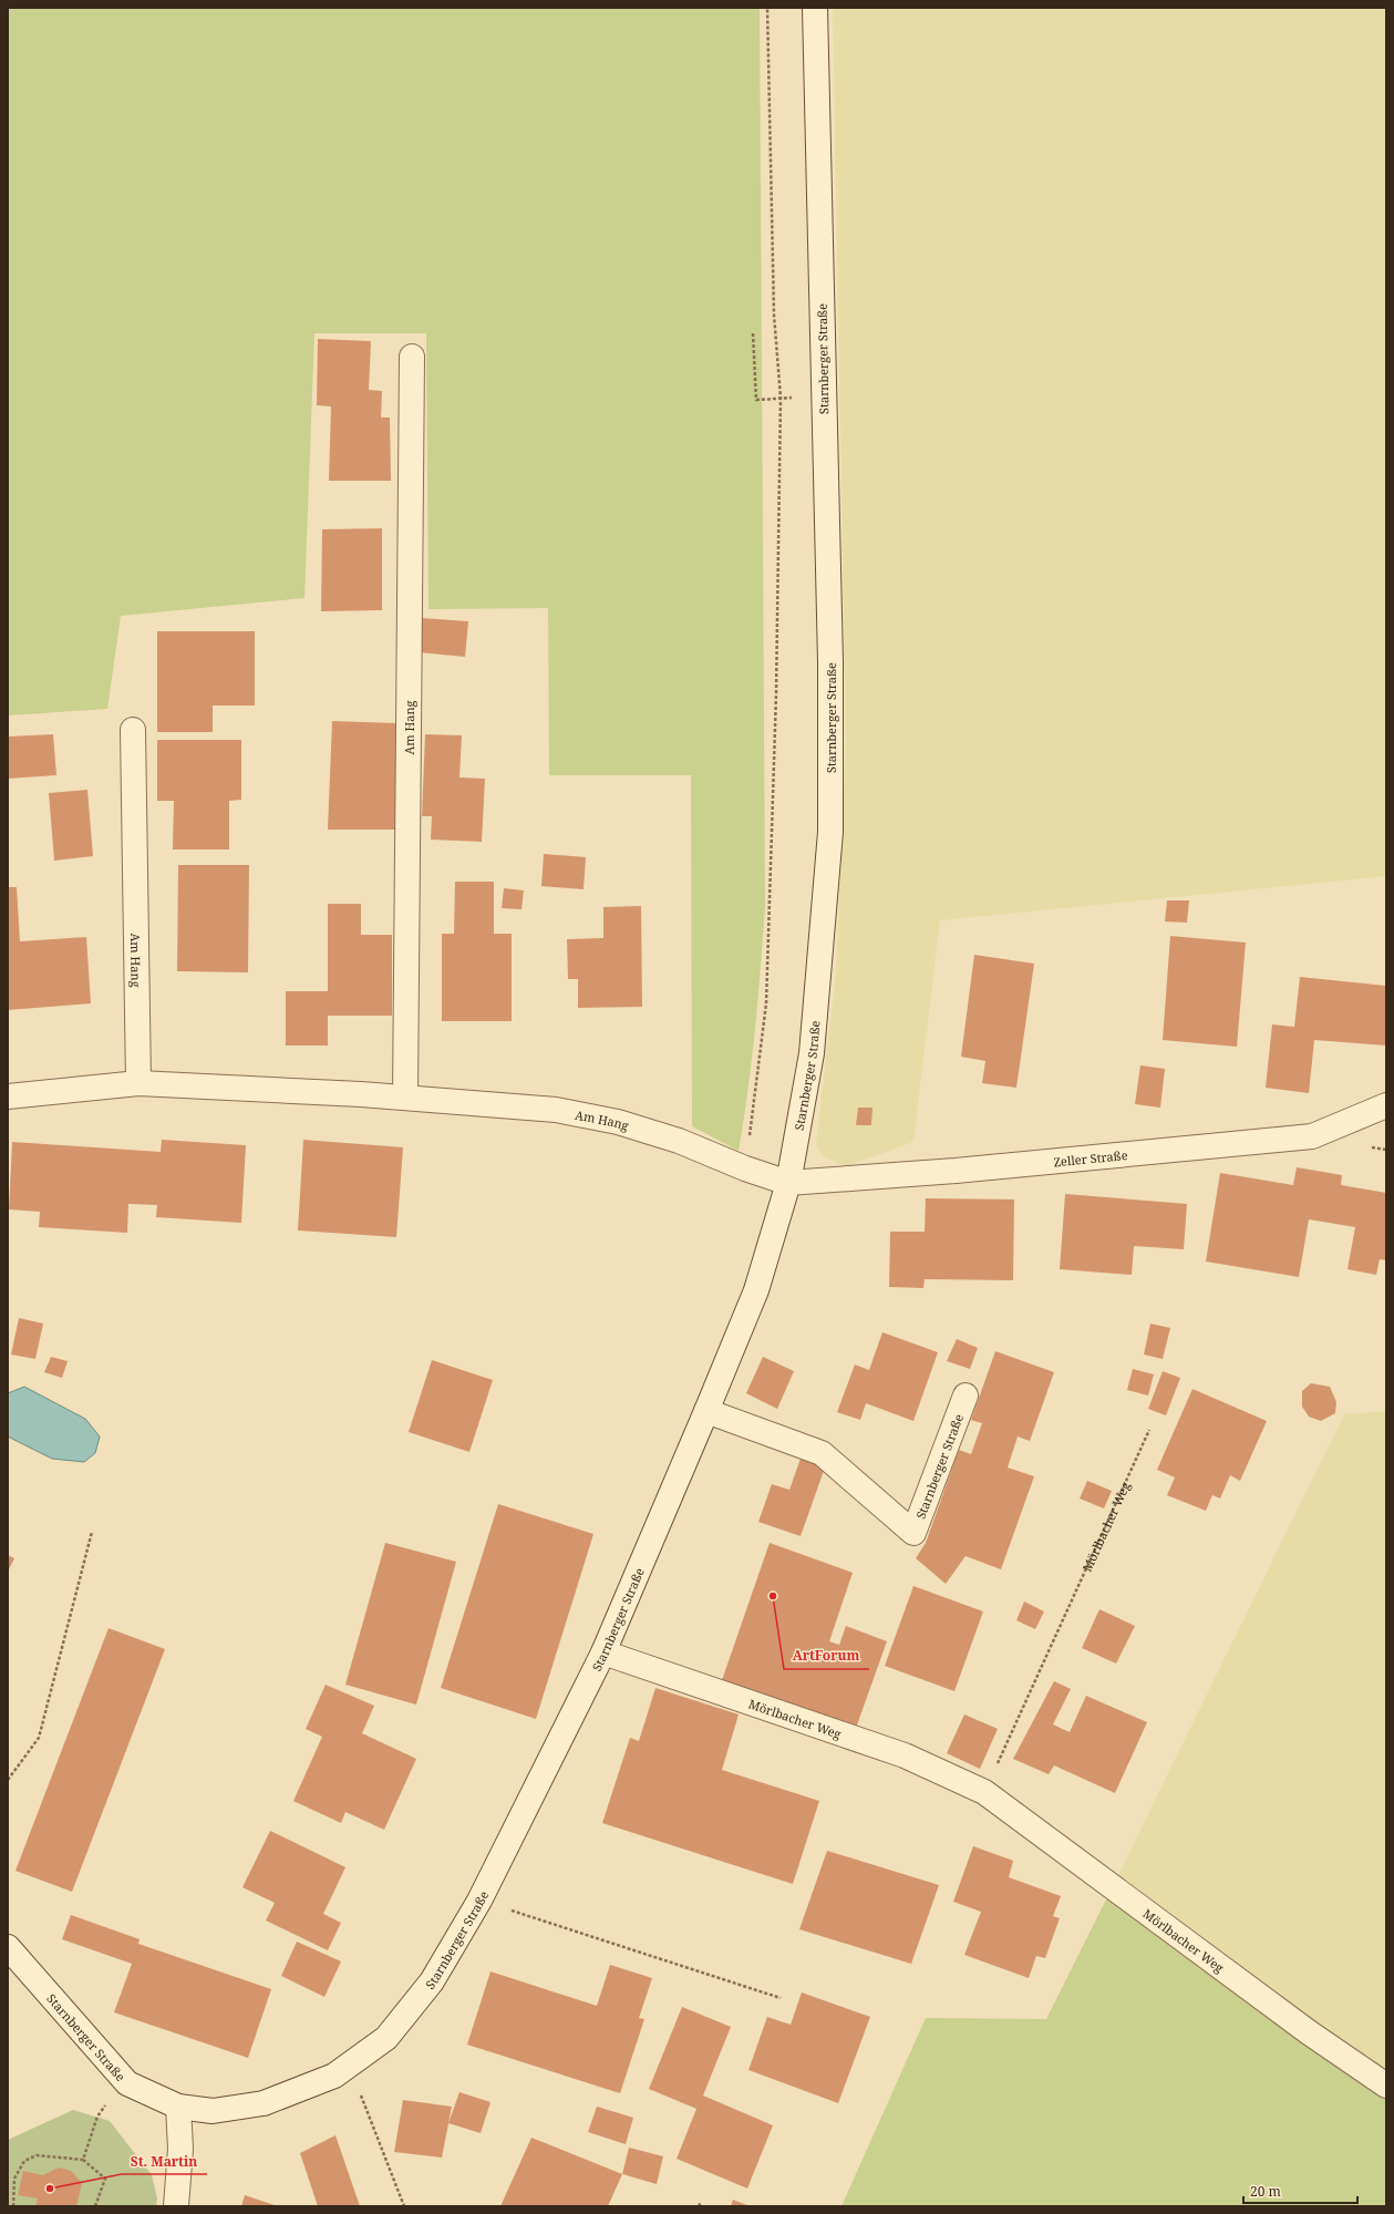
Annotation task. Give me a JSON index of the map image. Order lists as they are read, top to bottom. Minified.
{"streets":{"street":["Starnberger Straße","Am Hang","Zeller Straße","Mörlbacher Weg"]},"crossings":[["Starnberger Straße","Am Hang"],["Starnberger Straße","Zeller Straße"],["Starnberger Straße","Mörlbacher Weg"],["Am Hang","Zeller Straße"]],"places":["ArtForum","St. Martin"],"scale_bar":"20 m"}
